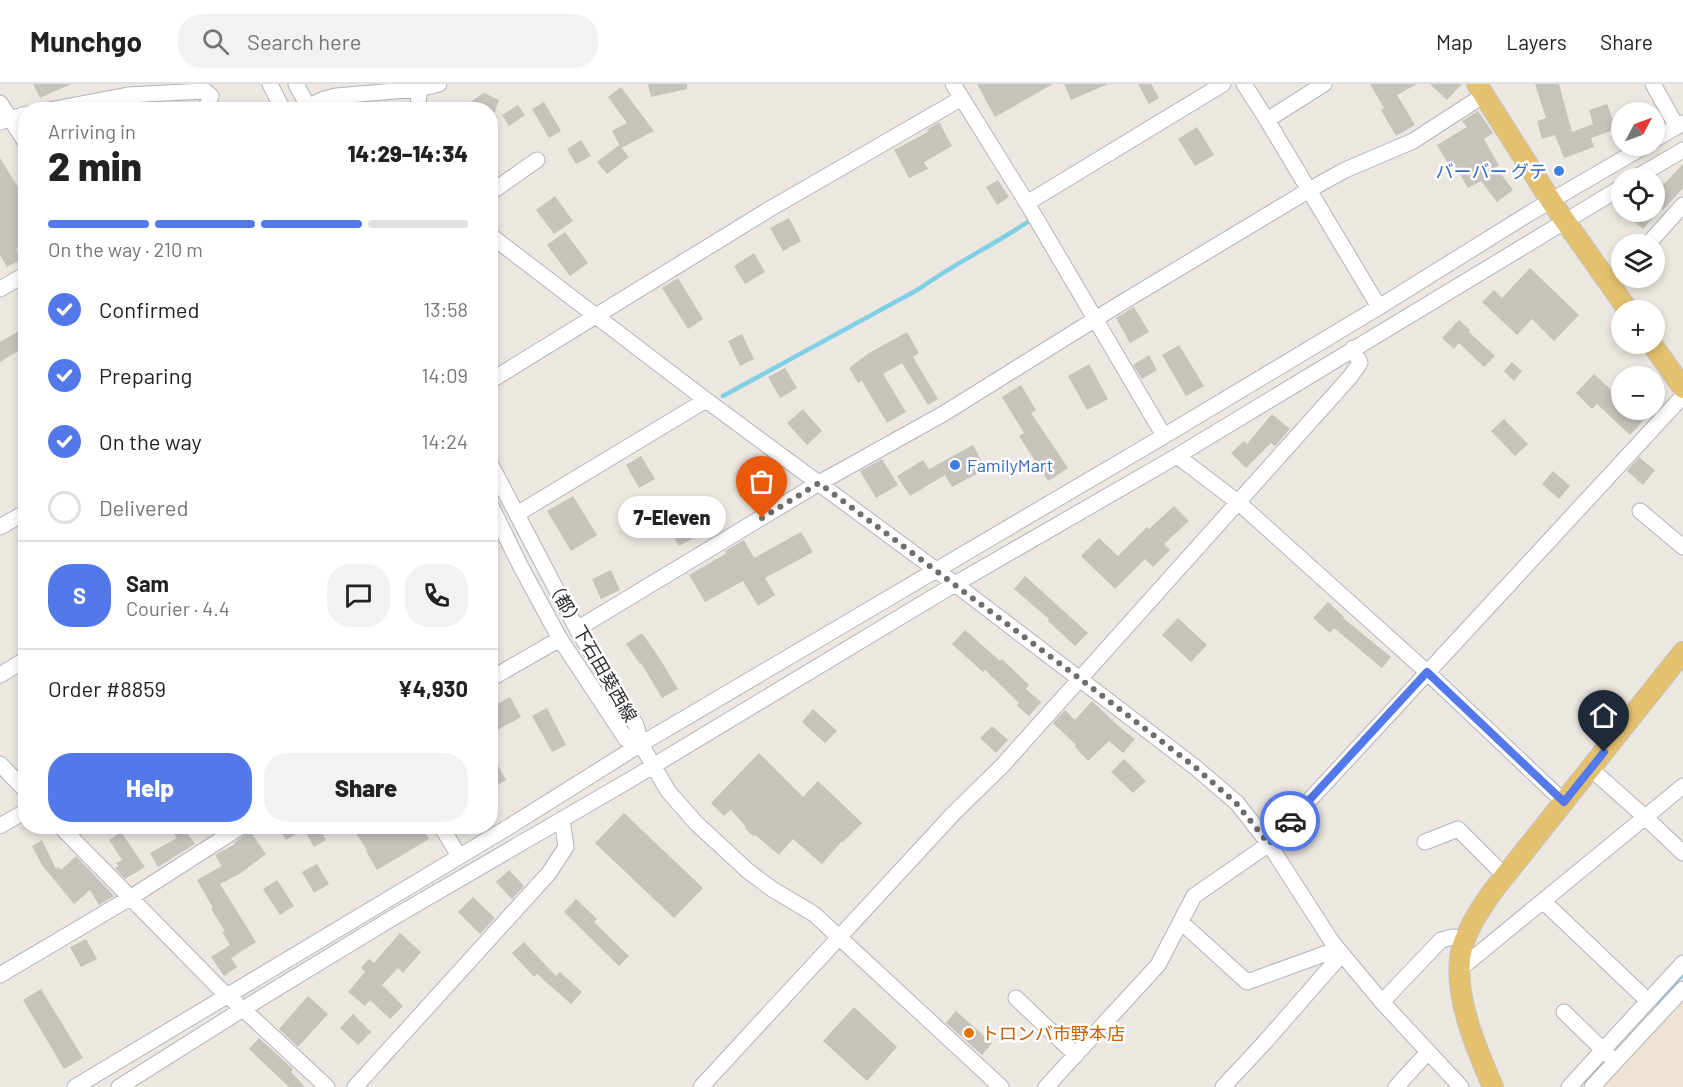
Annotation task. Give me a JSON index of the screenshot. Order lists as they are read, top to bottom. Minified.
{"streets":{"street":["（都）下石田葵西線"]},"places":["バーバー グテ","FamilyMart","7-Eleven","トロンバ市野本店"],"north":"top right","page":{"header":"Munchgo","search":"Search here","nav":["Map","Layers","Share"],"map_buttons":["+","−"],"heading":["2 min","Arriving in","14:29–14:34"],"panel":["Sam","Courier · 4.4","Order #8859","¥4,930"],"bar":"On the way · 210 m","list":[["Confirmed","13:58"],["Preparing","14:09"],["On the way","14:24"],"Delivered"],"bubble":"7-Eleven","round":"S","buttons":["Help","Share"]}}
